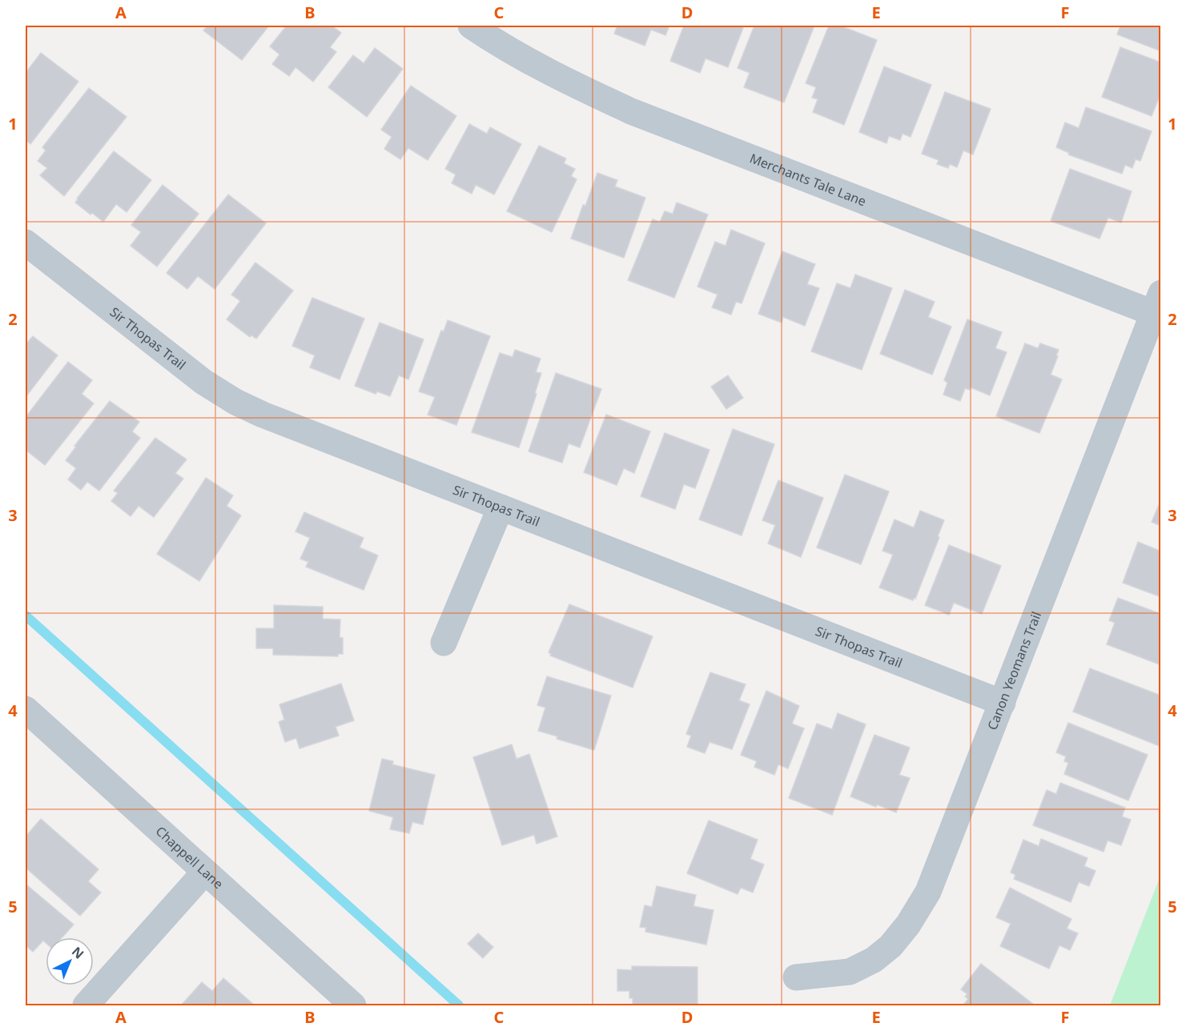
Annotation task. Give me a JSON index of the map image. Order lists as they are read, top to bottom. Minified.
{"streets":{"street":["Merchants Tale Lane","Sir Thopas Trail","Canon Yeomans Trail","Chappell Lane"]},"crossings":[["Merchants Tale Lane","Canon Yeomans Trail"],["Sir Thopas Trail","Canon Yeomans Trail"]],"north":"top right","grid":{"columns":["A","B","C","D","E","F"],"rows":["1","2","3","4","5"]}}
